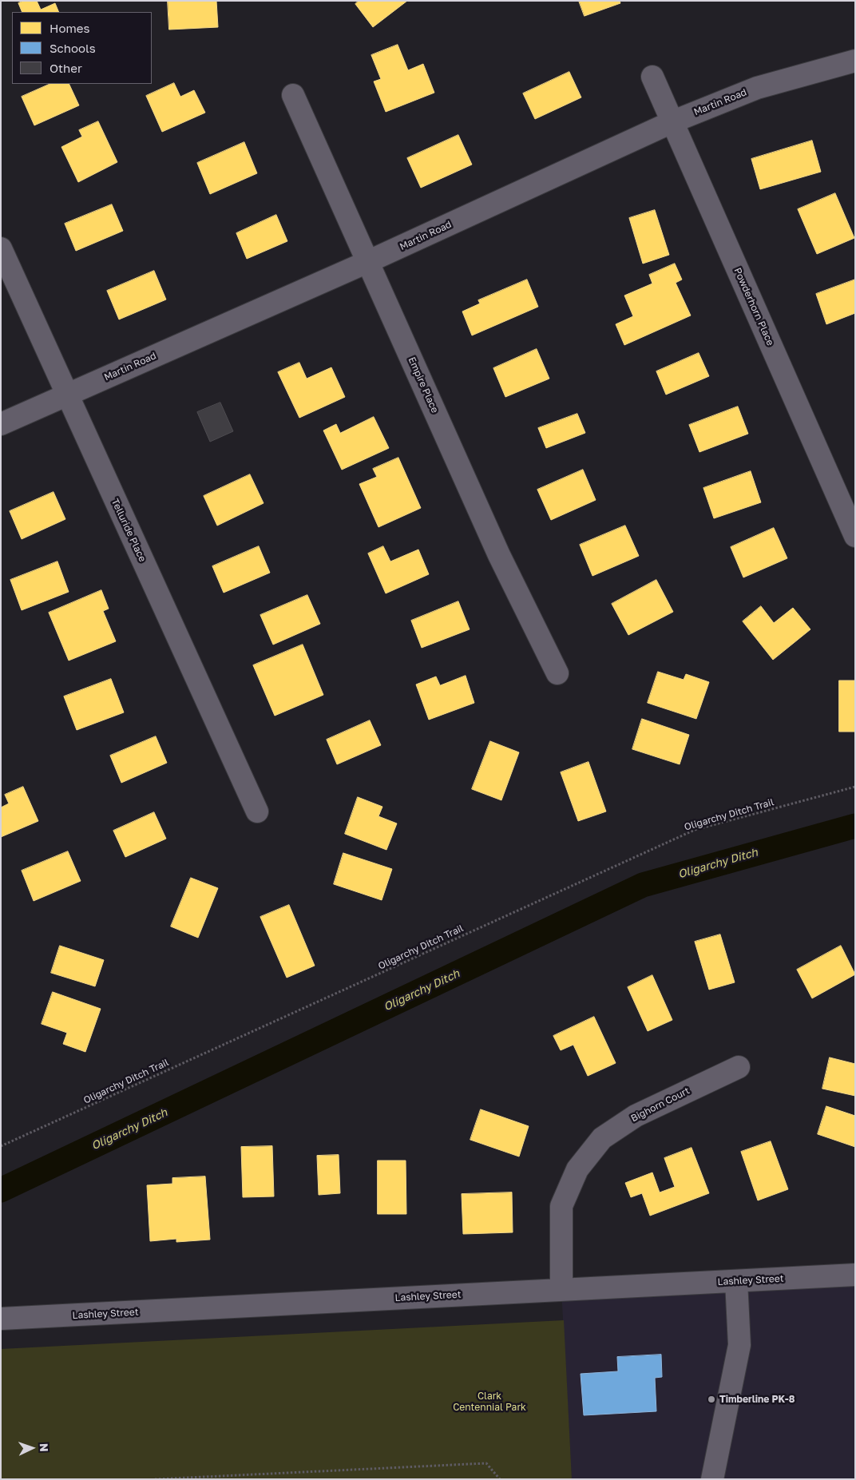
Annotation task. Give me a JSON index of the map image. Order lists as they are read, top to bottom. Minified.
{"streets":{"street":["Martin Road","Powderhorn Place","Empire Place","Telluride Place","Bighorn Court","Lashley Street"],"path":["Oligarchy Ditch Trail"]},"crossings":[["Martin Road","Powderhorn Place"],["Martin Road","Empire Place"],["Martin Road","Telluride Place"],["Bighorn Court","Lashley Street"]],"water":["Oligarchy Ditch"],"parks":["Clark Centennial Park"],"places":["Timberline PK-8"],"legend":["Homes","Schools","Other"],"north":"right"}
